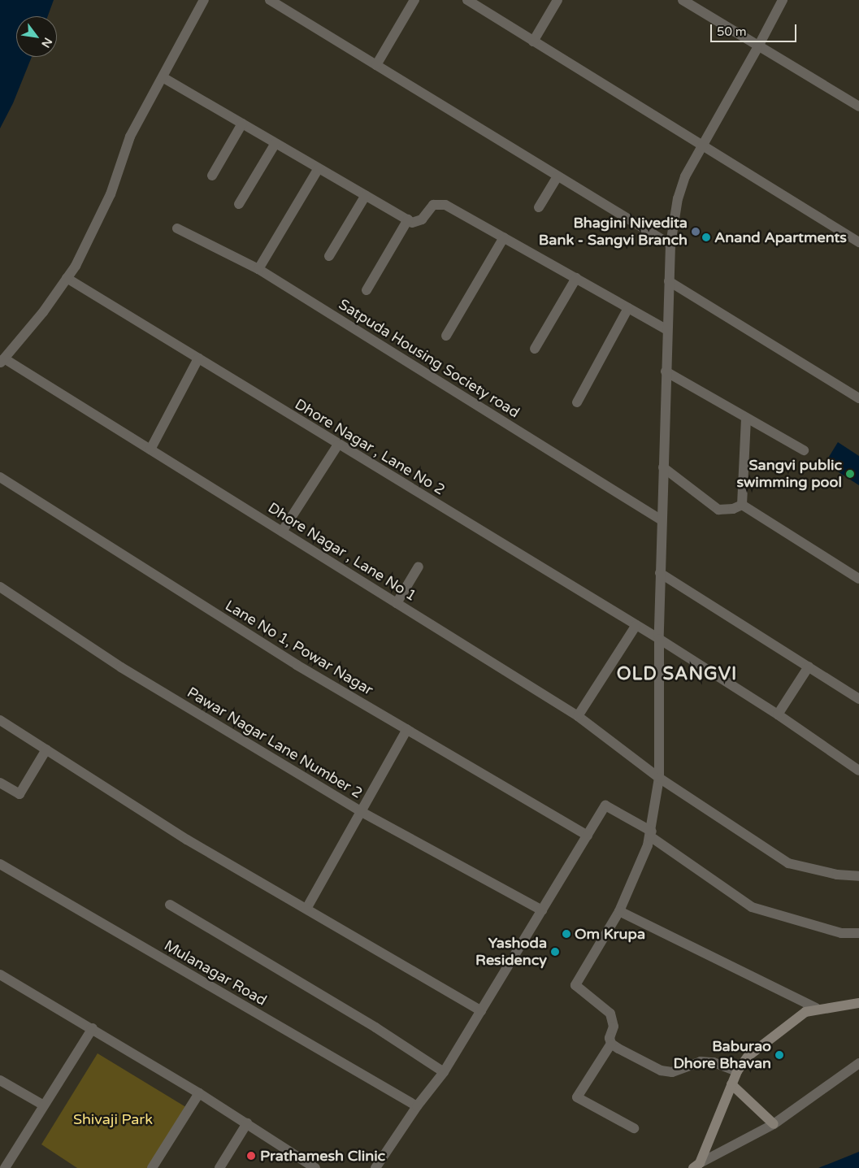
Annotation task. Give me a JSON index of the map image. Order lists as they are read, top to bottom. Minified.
{"streets":{"street":["Satpuda Housing Society road","Dhore Nagar , Lane No 2","Dhore Nagar , Lane No 1","Lane No 1, Powar Nagar","Pawar Nagar Lane Number 2","Mulanagar Road"]},"districts":["OLD SANGVI"],"parks":["Shivaji Park"],"places":["Bhagini Nivedita Bank - Sangvi Branch","Anand Apartments","Sangvi public swimming pool","Om Krupa","Yashoda Residency","Baburao Dhore Bhavan","Prathamesh Clinic"],"scale_bar":"50 m","north":"bottom right"}
